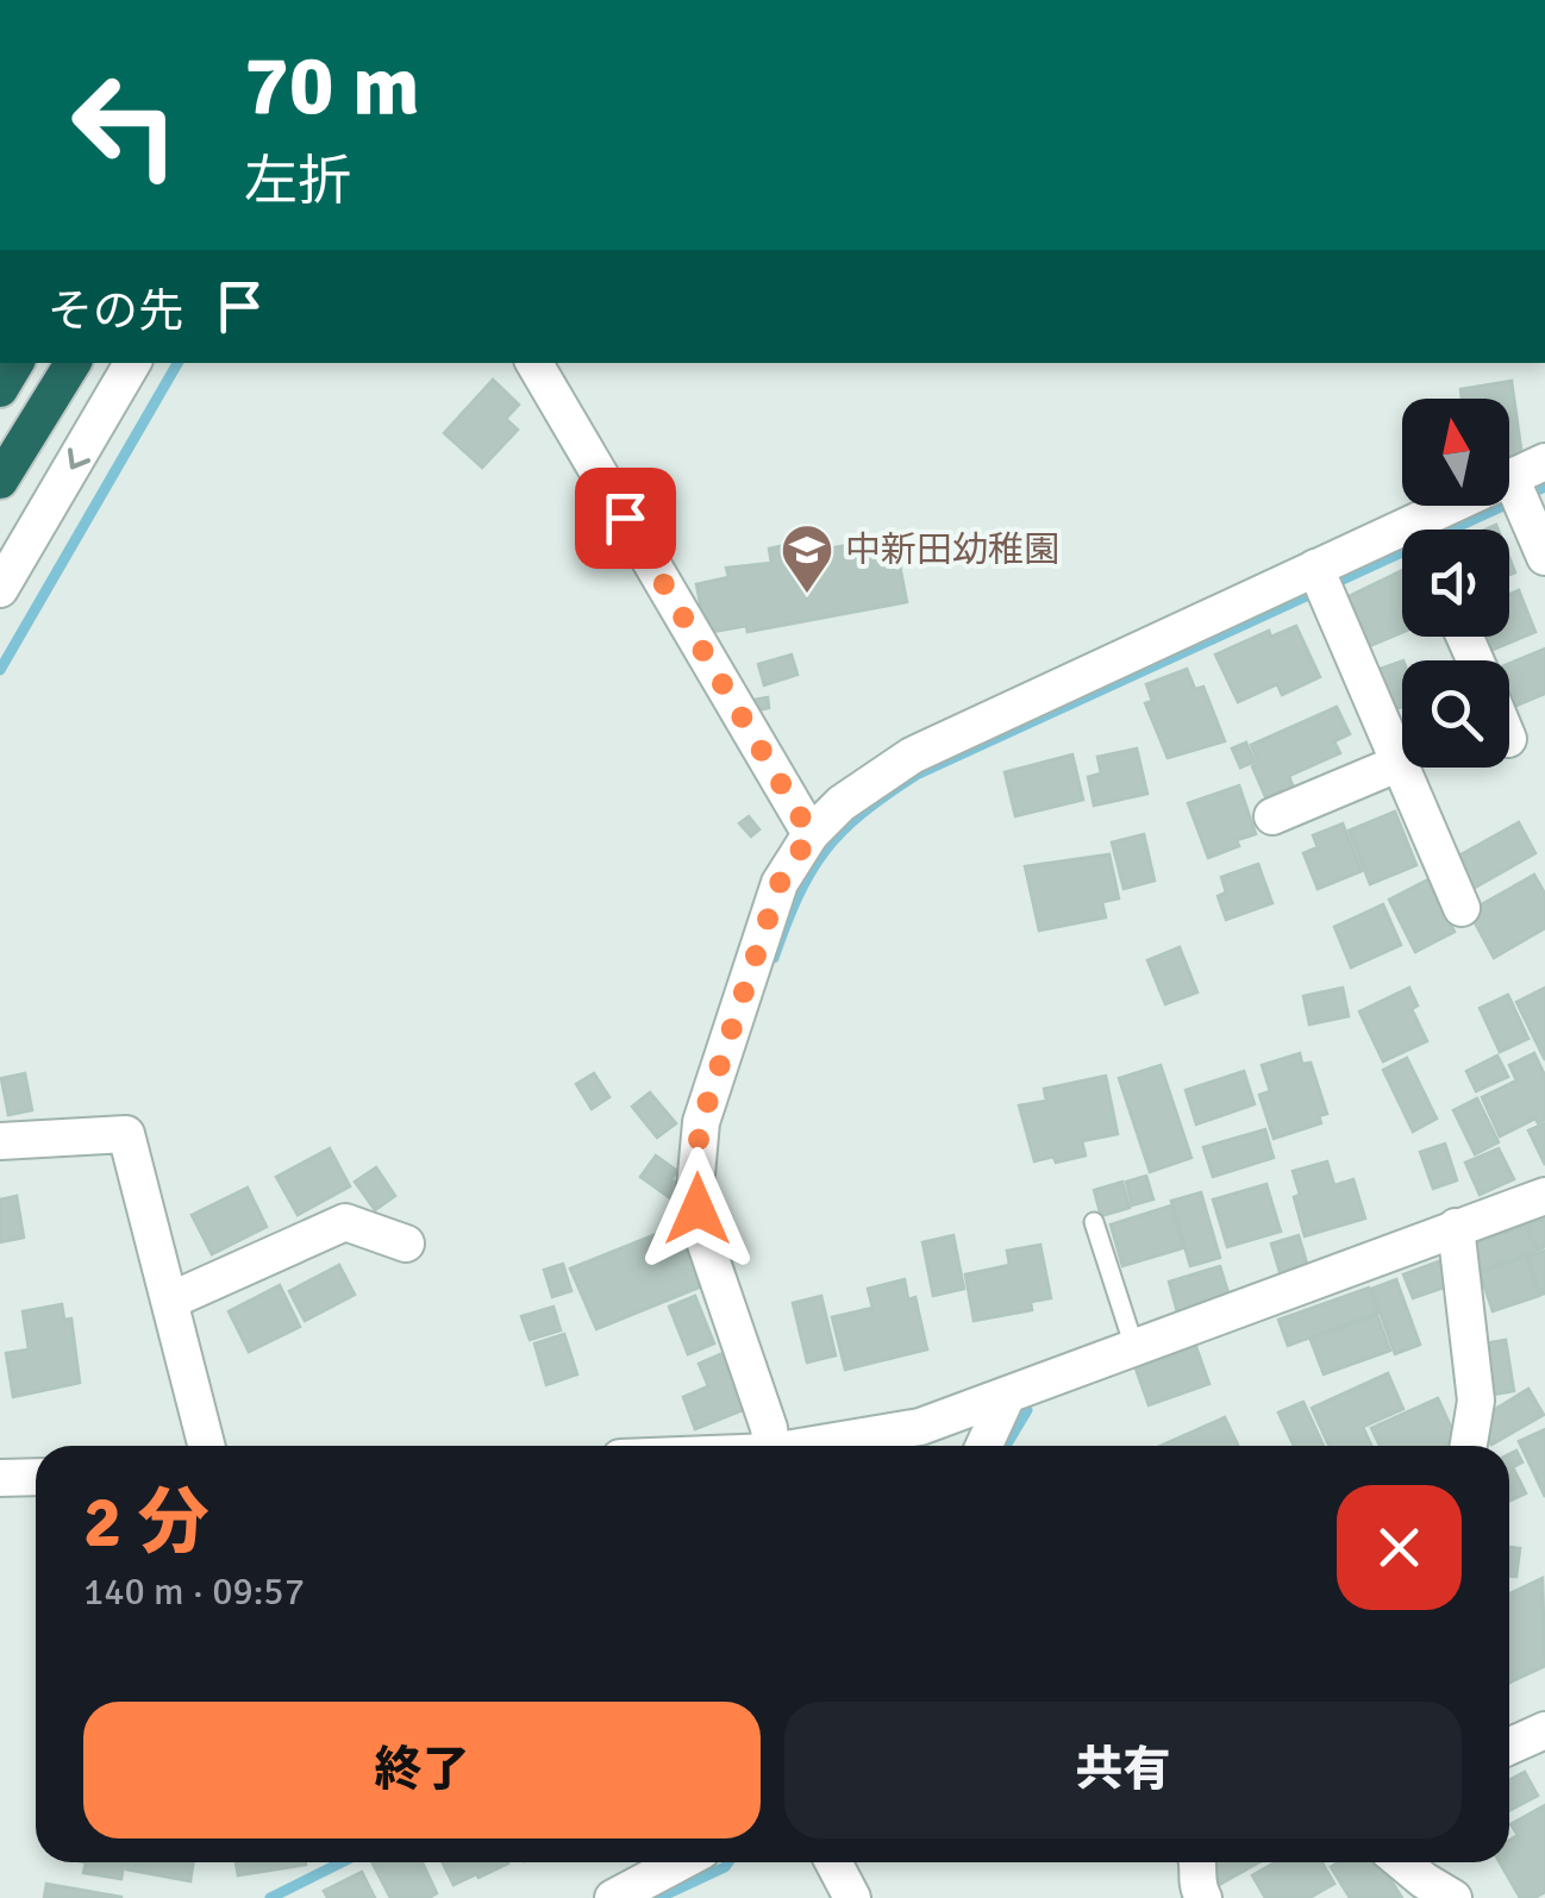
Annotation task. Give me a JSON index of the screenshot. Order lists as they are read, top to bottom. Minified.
{"places":{"school or university":["中新田幼稚園"]},"north":"top","page":{"turn":["70 m","左折"],"then":"その先","heading":["2 分","140 m · 09:57"],"buttons":["終了","共有"]}}
